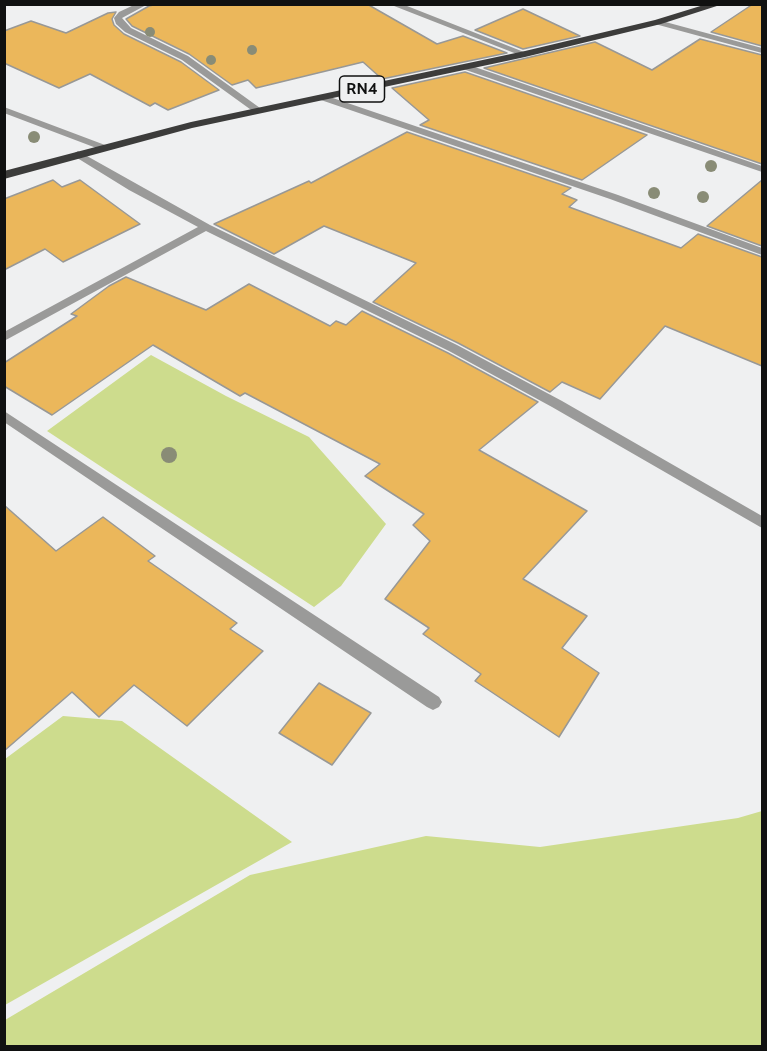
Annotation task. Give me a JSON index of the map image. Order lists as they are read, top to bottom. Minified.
{"streets":{"highway":["RN4"]}}
